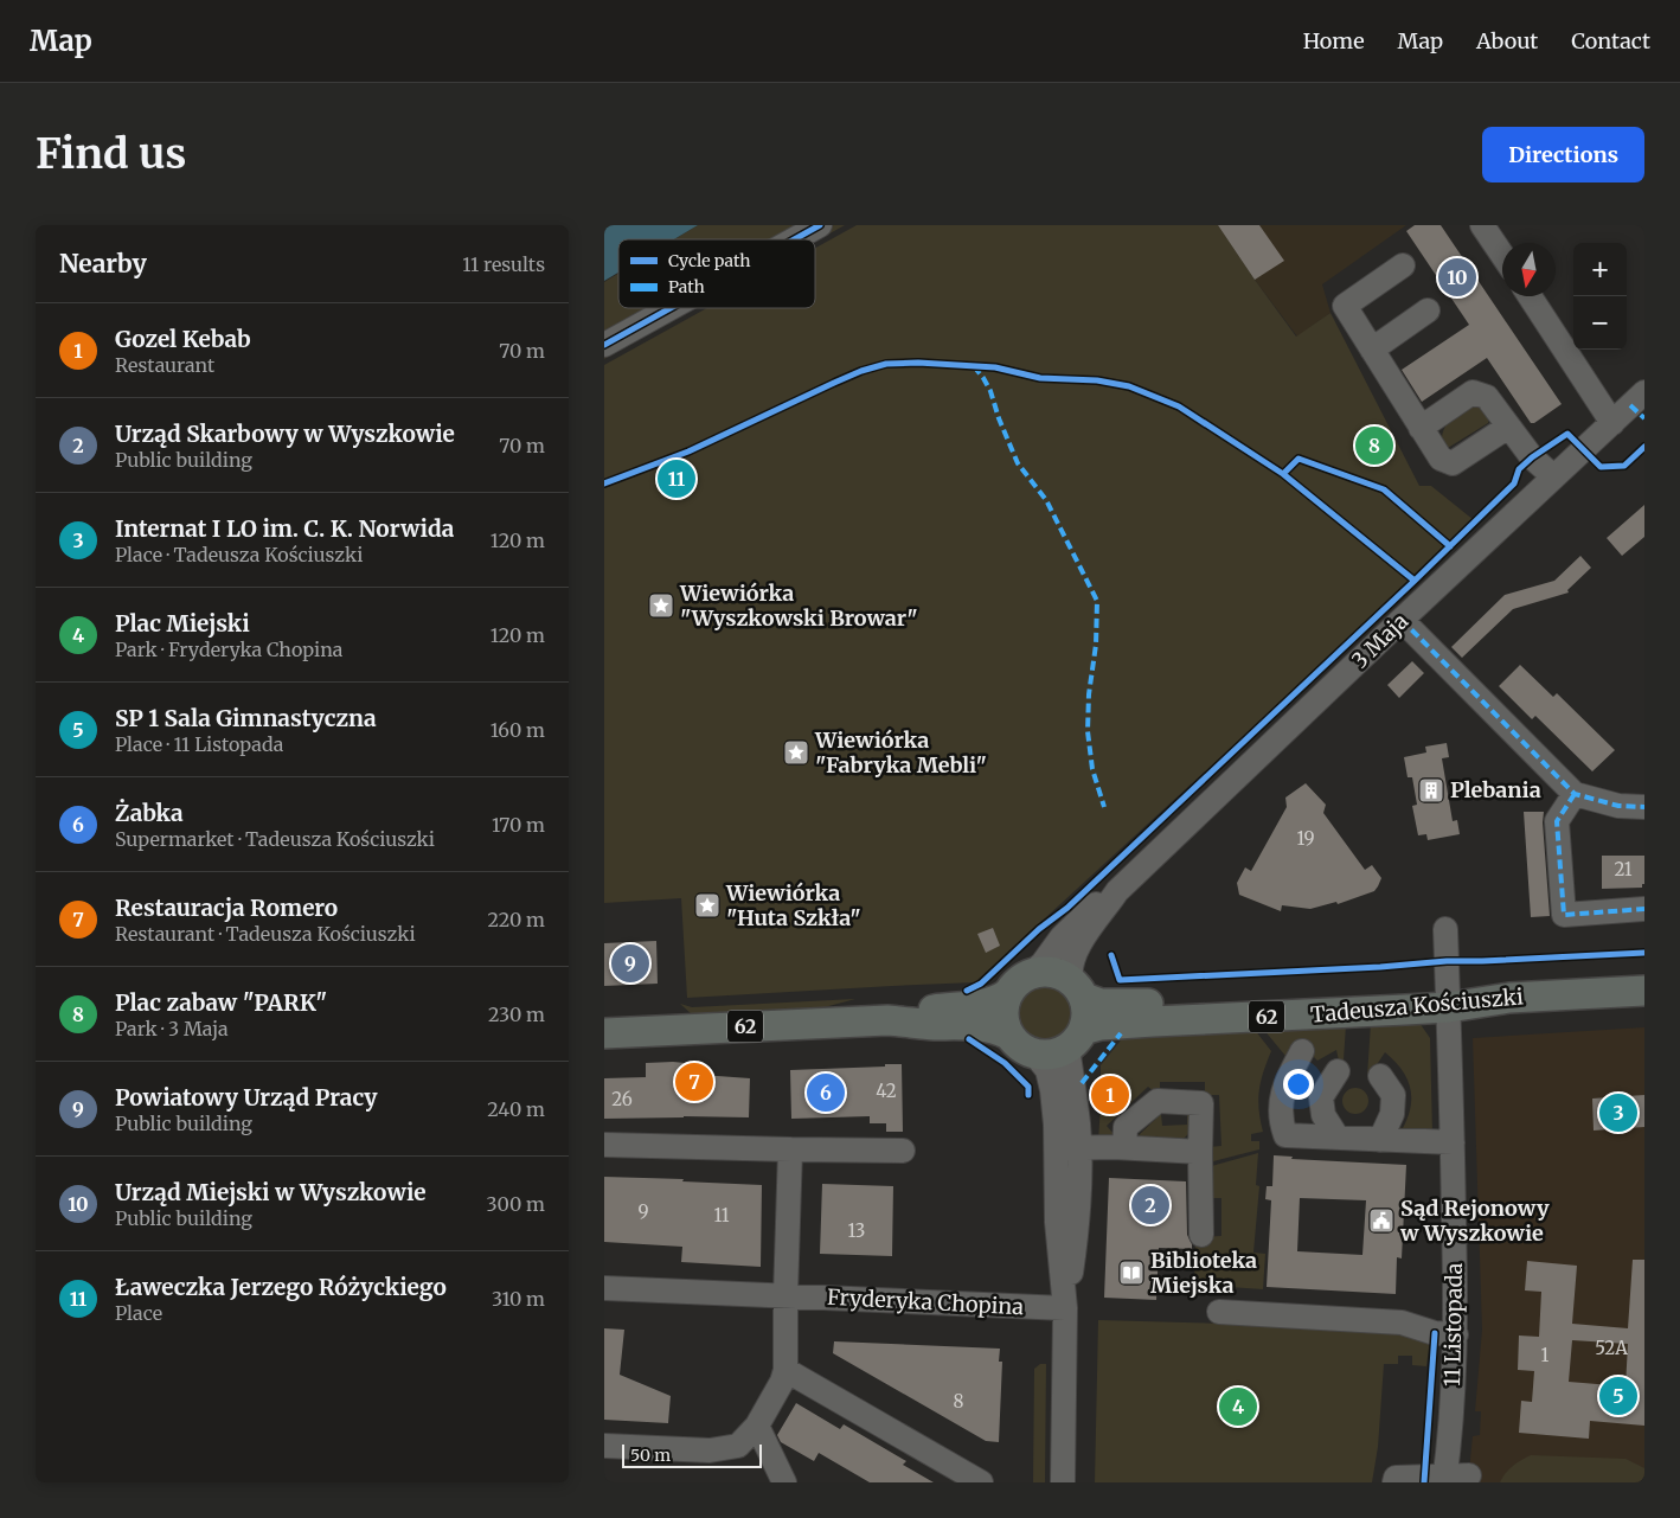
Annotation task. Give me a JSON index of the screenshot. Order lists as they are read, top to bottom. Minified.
{"streets":{"main road":["Tadeusza Kościuszki","62"],"street":["3 Maja","Fryderyka Chopina","11 Listopada"]},"crossings":[["3 Maja","Tadeusza Kościuszki"],["3 Maja","62"],["Tadeusza Kościuszki","62"],["Tadeusza Kościuszki","11 Listopada"]],"places":{"place":["Wiewiórka \"Wyszkowski Browar\"","Wiewiórka \"Fabryka Mebli\"","Wiewiórka \"Huta Szkła\""],"building":["Plebania"],"public building":["Sąd Rejonowy w Wyszkowie"],"library":["Biblioteka Miejska"]},"house_numbers":["19","21","42","26","9","11","13","52A","1","8"],"legend":["Cycle path","Path"],"scale_bar":"50 m","north":"bottom","page":{"header":"Map","nav":["Home","Map","About","Contact"],"buttons":"Directions","title":"Find us","heading":["Nearby","11 results"],"map_buttons":["+","−"],"pins":["10","8","11","9","7","6","1","3","2","5","4"],"list":[{"mark":"1","name":"Gozel Kebab","note":"Restaurant","value":"70 m"},{"mark":"2","name":"Urząd Skarbowy w Wyszkowie","note":"Public building","value":"70 m"},{"mark":"3","name":"Internat I LO im. C. K. Norwida","note":"Place · Tadeusza Kościuszki","value":"120 m"},{"mark":"4","name":"Plac Miejski","note":"Park · Fryderyka Chopina","value":"120 m"},{"mark":"5","name":"SP 1 Sala Gimnastyczna","note":"Place · 11 Listopada","value":"160 m"},{"mark":"6","name":"Żabka","note":"Supermarket · Tadeusza Kościuszki","value":"170 m"},{"mark":"7","name":"Restauracja Romero","note":"Restaurant · Tadeusza Kościuszki","value":"220 m"},{"mark":"8","name":"Plac zabaw \"PARK\"","note":"Park · 3 Maja","value":"230 m"},{"mark":"9","name":"Powiatowy Urząd Pracy","note":"Public building","value":"240 m"},{"mark":"10","name":"Urząd Miejski w Wyszkowie","note":"Public building","value":"300 m"},{"mark":"11","name":"Ławeczka Jerzego Różyckiego","note":"Place","value":"310 m"}],"scale":"50 m"}}
